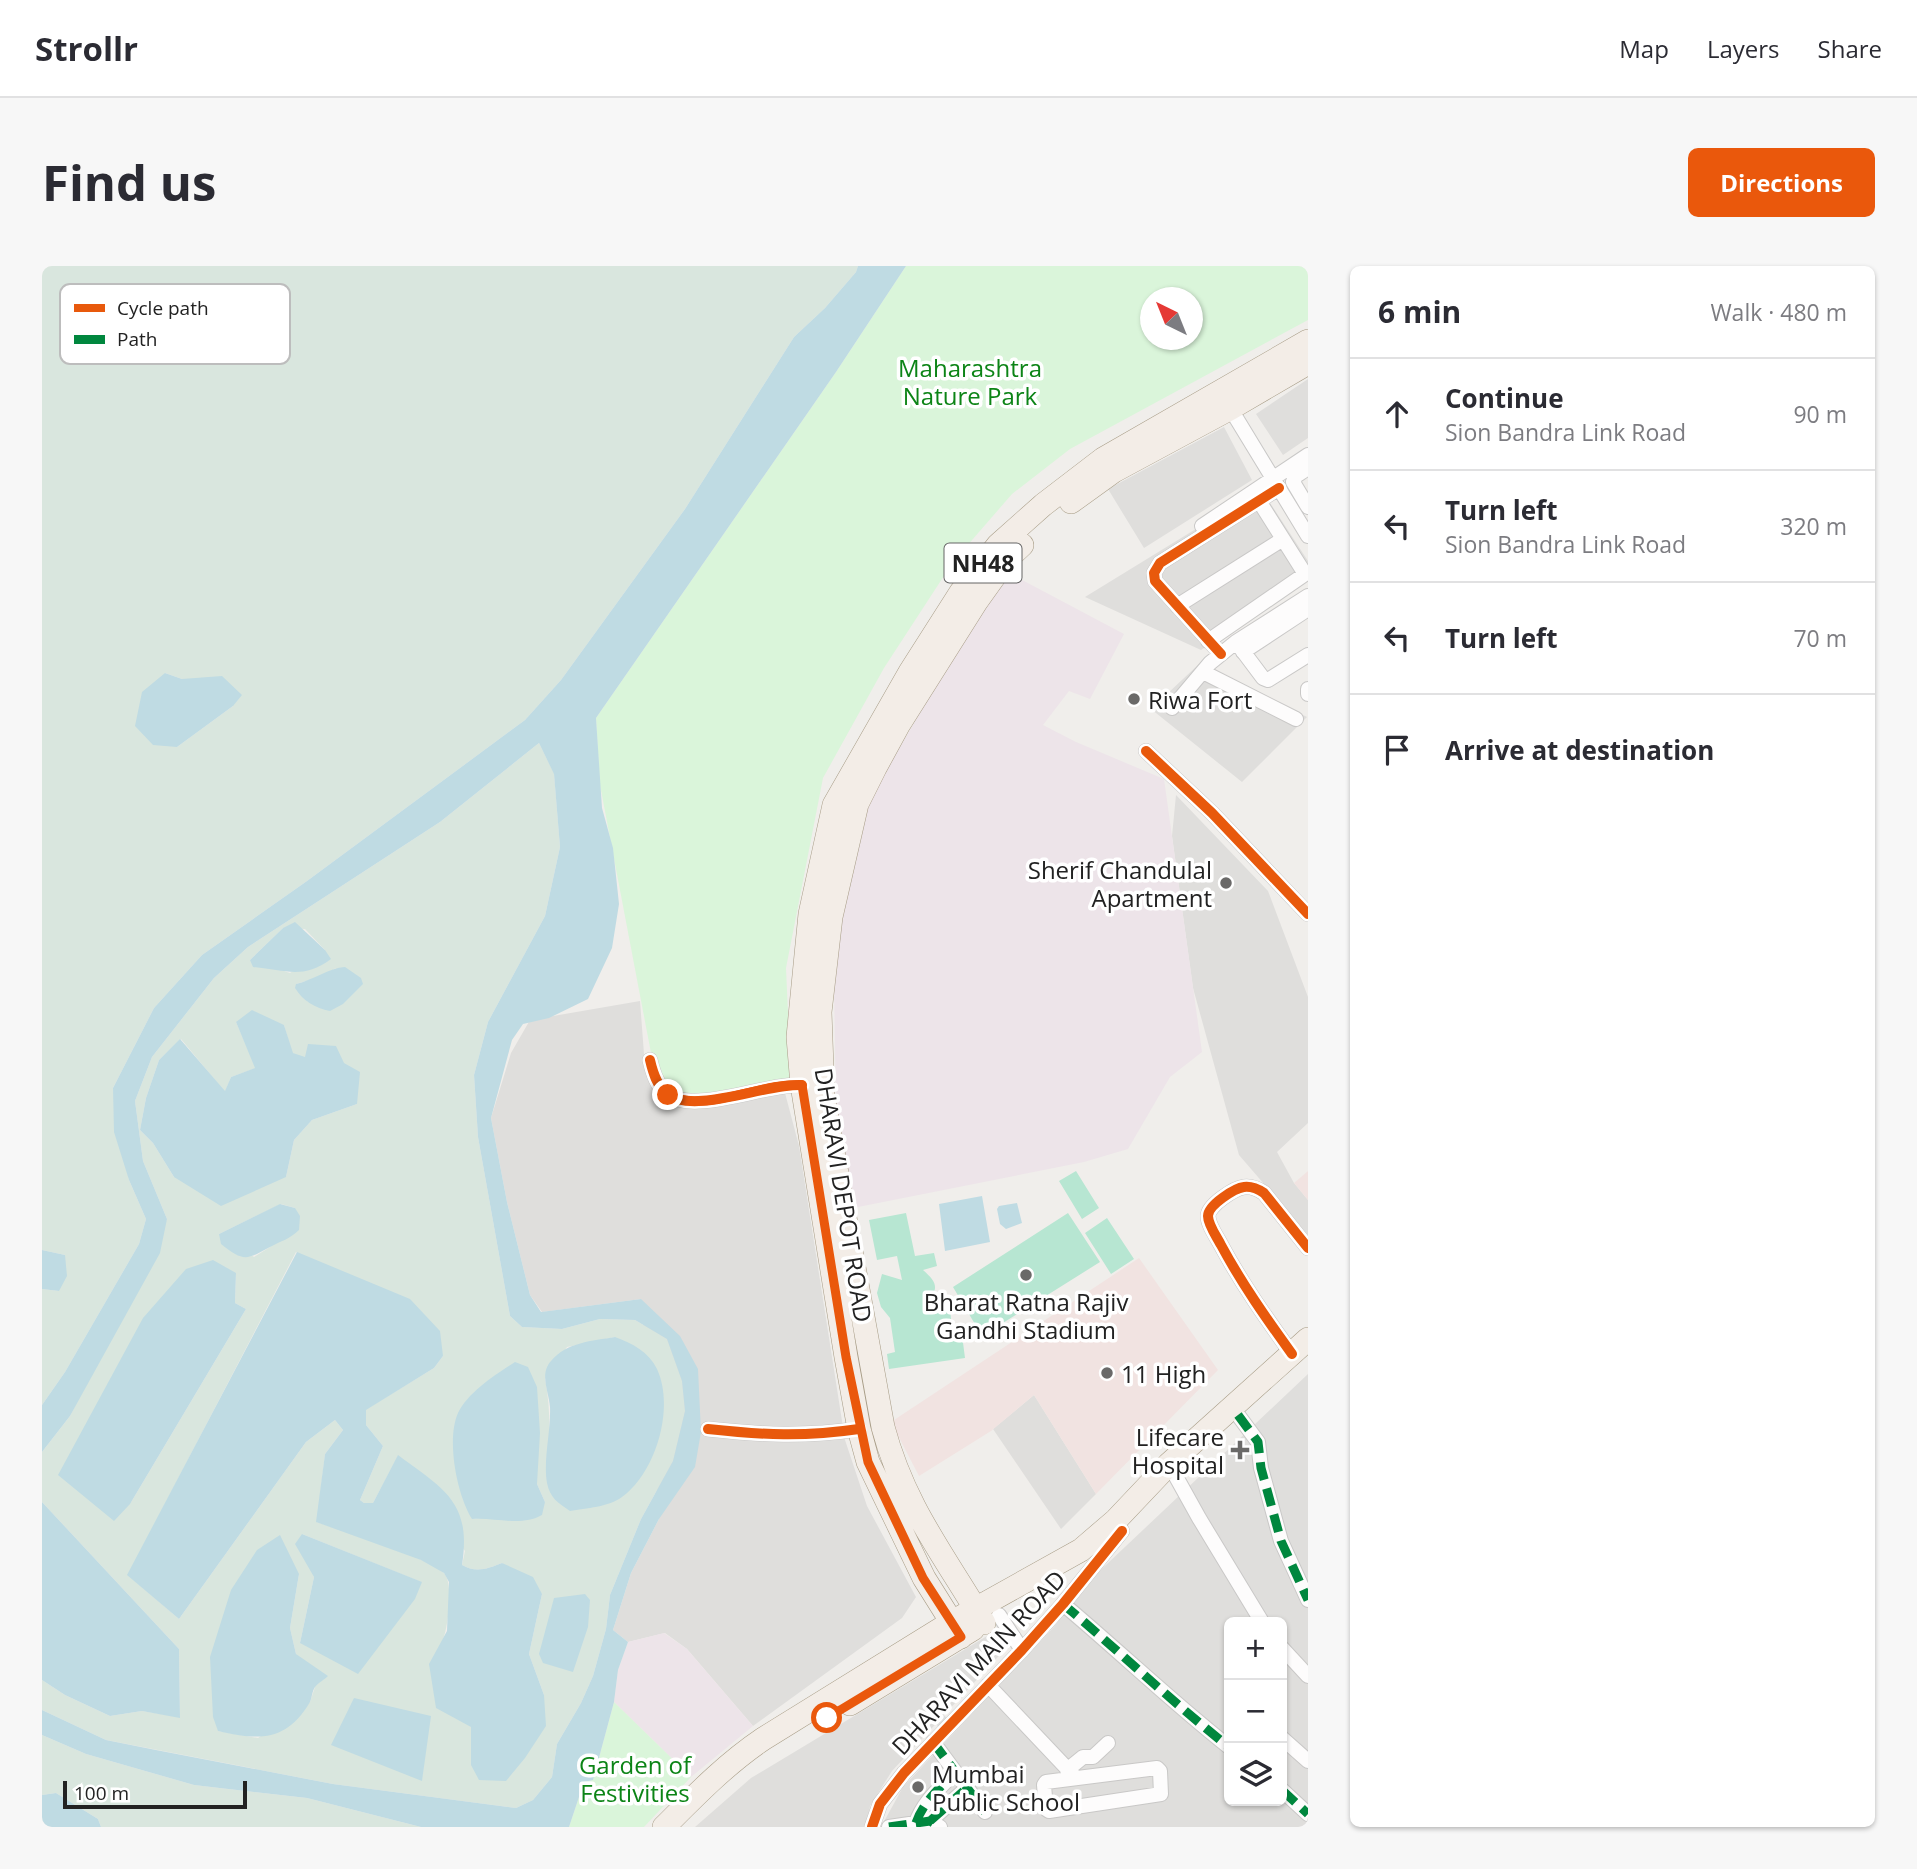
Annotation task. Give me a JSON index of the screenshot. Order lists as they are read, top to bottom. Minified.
{"streets":{"main road":["NH48","DHARAVI DEPOT ROAD"],"street":["DHARAVI MAIN ROAD"]},"crossings":[["NH48","DHARAVI DEPOT ROAD"]],"parks":["Maharashtra Nature Park","Garden of Festivities"],"places":{"other":["Riwa Fort","Sherif Chandulal Apartment","Bharat Ratna Rajiv Gandhi Stadium","11 High","Mumbai Public School"],"health":["Lifecare Hospital"]},"legend":["Cycle path","Path"],"scale_bar":"100 m","north":"top left","page":{"header":"Strollr","nav":["Map","Layers","Share"],"buttons":"Directions","title":"Find us","heading":["6 min","Walk · 480 m"],"list":[["Continue","Sion Bandra Link Road","90 m"],["Turn left","Sion Bandra Link Road","320 m"],["Turn left","70 m"],"Arrive at destination"],"map_buttons":["+","−"],"scale":"100 m"}}
